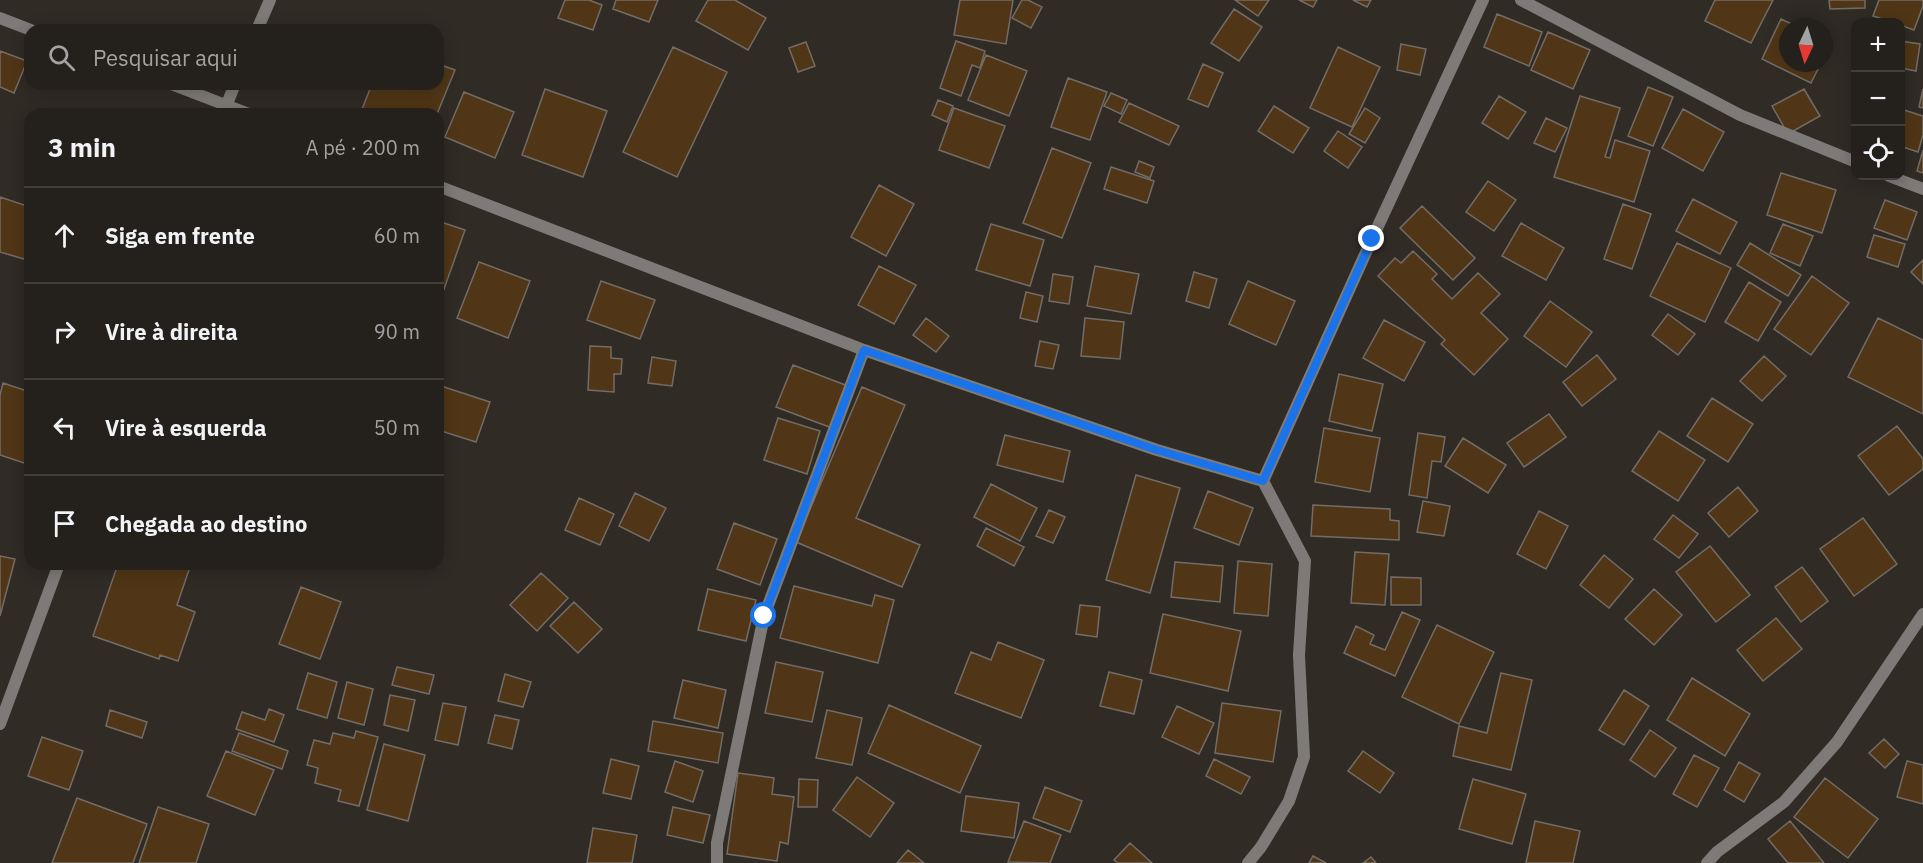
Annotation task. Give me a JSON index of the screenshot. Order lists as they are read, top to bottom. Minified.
{"north":"bottom","page":{"map_buttons":["+","−"],"search":"Pesquisar aqui","heading":["3 min","A pé · 200 m"],"list":[["Siga em frente","60 m"],["Vire à direita","90 m"],["Vire à esquerda","50 m"],"Chegada ao destino"]}}
